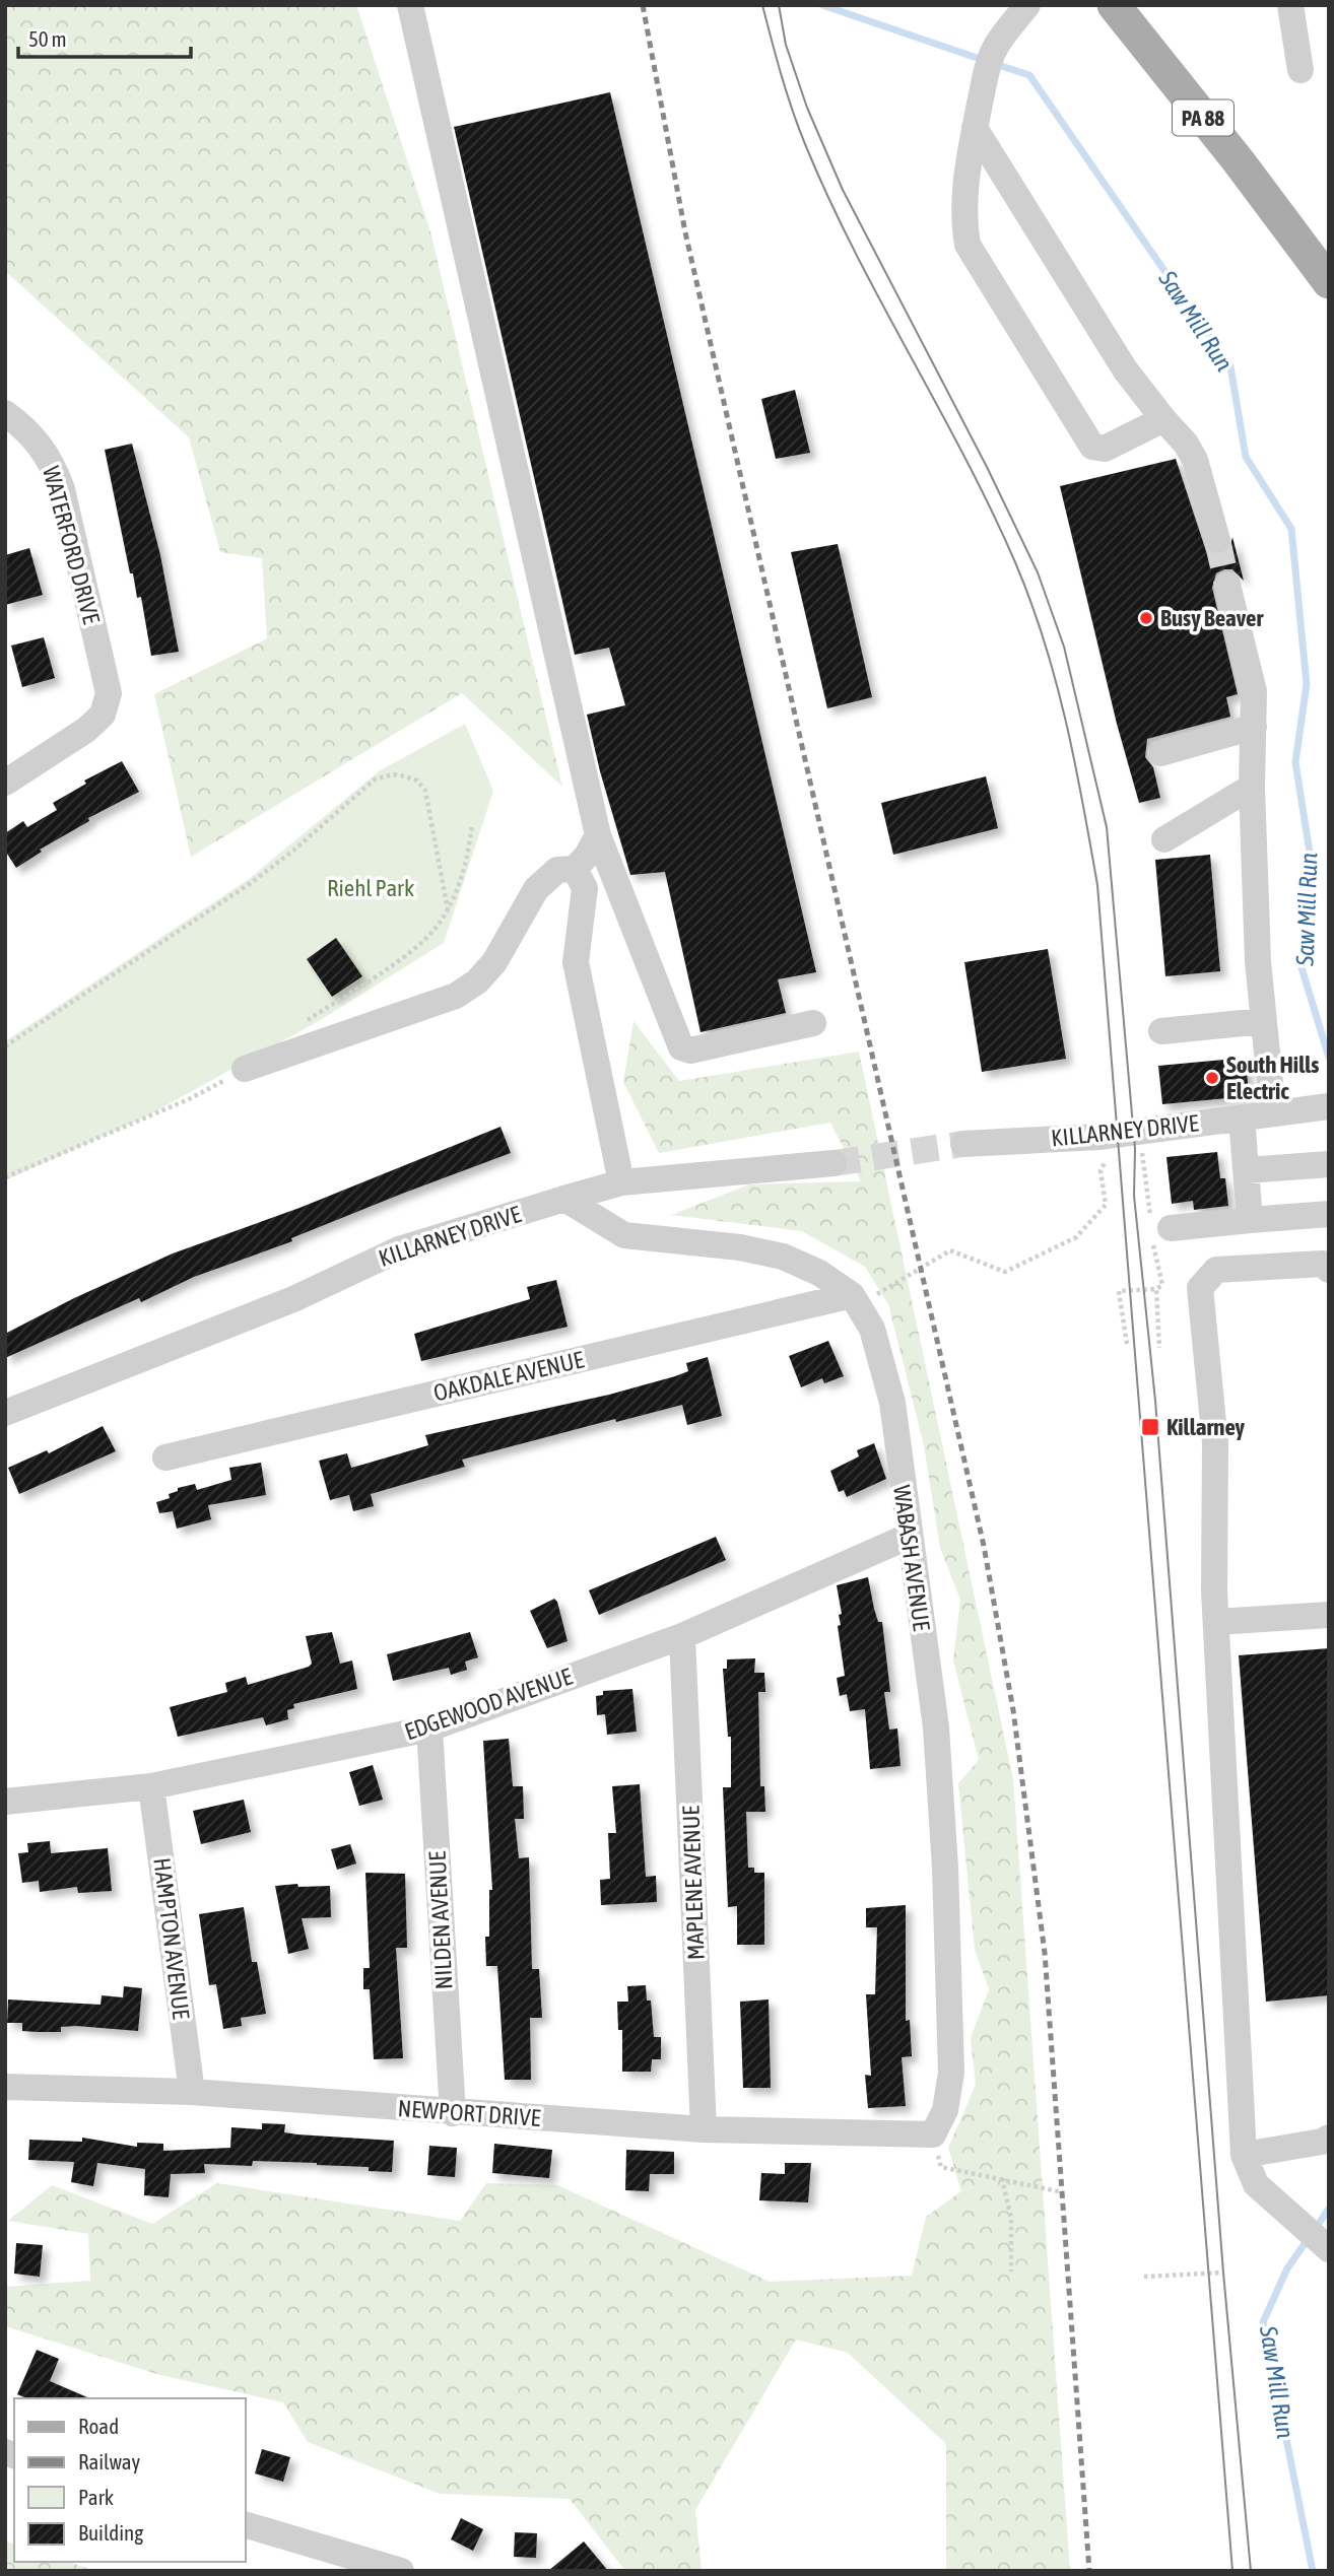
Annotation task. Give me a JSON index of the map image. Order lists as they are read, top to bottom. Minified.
{"streets":{"main road":["PA 88"],"street":["WATERFORD DRIVE","KILLARNEY DRIVE","OAKDALE AVENUE","WABASH AVENUE","EDGEWOOD AVENUE","MAPLENE AVENUE","NILDEN AVENUE","HAMPTON AVENUE","NEWPORT DRIVE"]},"crossings":[["KILLARNEY DRIVE","WABASH AVENUE"],["OAKDALE AVENUE","WABASH AVENUE"],["WABASH AVENUE","EDGEWOOD AVENUE"],["WABASH AVENUE","NEWPORT DRIVE"],["EDGEWOOD AVENUE","MAPLENE AVENUE"],["EDGEWOOD AVENUE","NILDEN AVENUE"],["EDGEWOOD AVENUE","HAMPTON AVENUE"],["MAPLENE AVENUE","NEWPORT DRIVE"],["NILDEN AVENUE","NEWPORT DRIVE"],["HAMPTON AVENUE","NEWPORT DRIVE"]],"water":["Saw Mill Run"],"parks":["Riehl Park"],"places":{"other":["Busy Beaver","South Hills Electric"],"transit":["Killarney"]},"legend":["Road","Railway","Park","Building"],"scale_bar":"50 m"}
